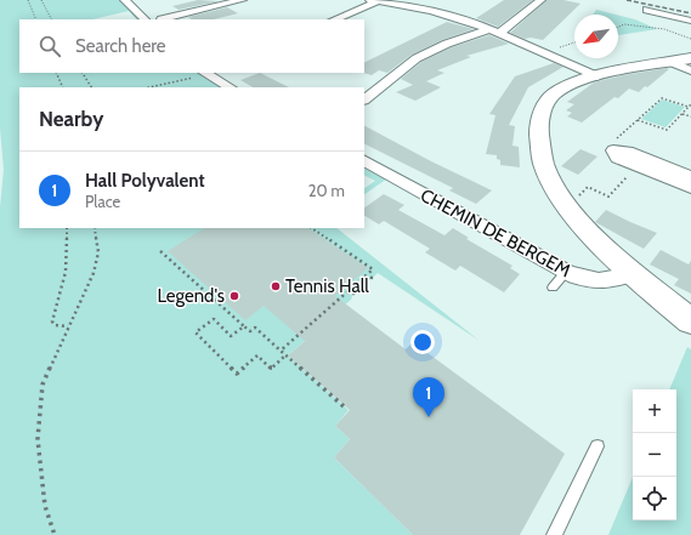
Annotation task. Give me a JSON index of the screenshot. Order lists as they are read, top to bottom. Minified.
{"streets":{"street":["CHEMIN DE BERGEM"]},"places":["Tennis Hall","Legend's"],"north":"bottom left","page":{"search":"Search here","heading":"Nearby","list":[{"mark":"1","name":"Hall Polyvalent","note":"Place","value":"20 m"}],"pins":"1","map_buttons":["+","−"]}}
